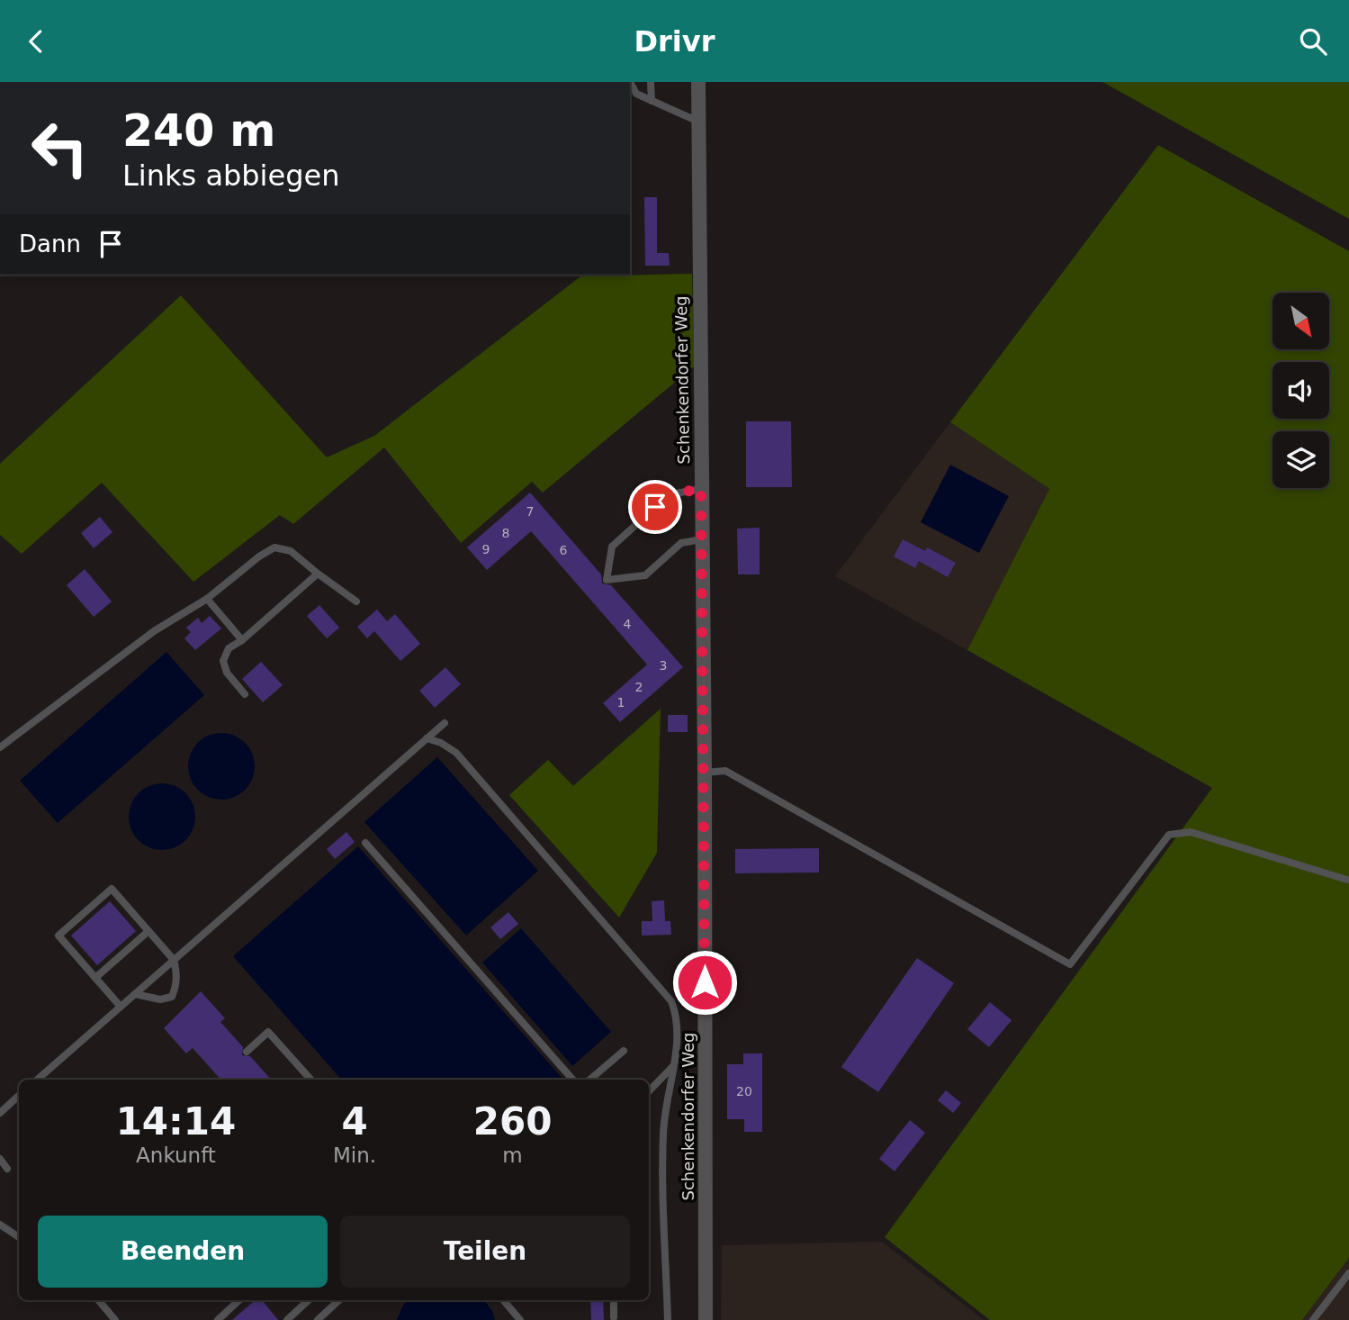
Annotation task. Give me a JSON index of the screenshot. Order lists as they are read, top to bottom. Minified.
{"streets":{"street":["Schenkendorfer Weg"]},"house_numbers":["7","8","9","6","4","3","2","1","20"],"north":"bottom right","page":{"header":"Drivr","turn":["240 m","Links abbiegen"],"then":"Dann","eta":["14:14","Ankunft","4","Min.","260","m"],"buttons":["Beenden","Teilen"]}}
